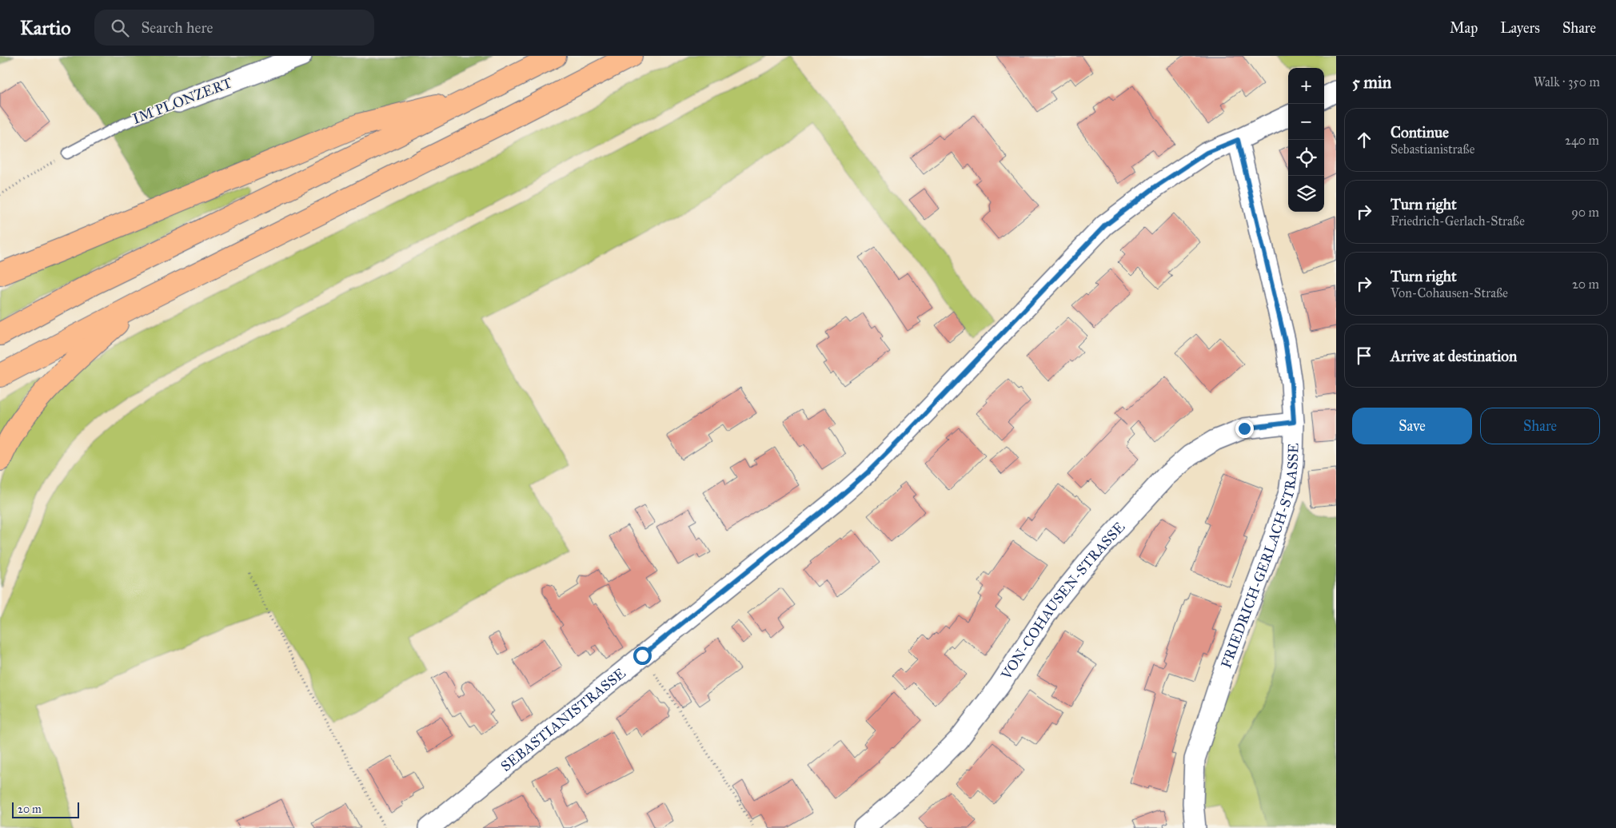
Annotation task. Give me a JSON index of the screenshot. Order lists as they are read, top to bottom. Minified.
{"streets":{"street":["IM PLONZERT","FRIEDRICH-GERLACH-STRASSE","VON-COHAUSEN-STRASSE","SEBASTIANISTRASSE"]},"crossings":[["FRIEDRICH-GERLACH-STRASSE","VON-COHAUSEN-STRASSE"],["FRIEDRICH-GERLACH-STRASSE","SEBASTIANISTRASSE"]],"scale_bar":"20 m","page":{"header":"Kartio","search":"Search here","nav":["Map","Layers","Share"],"heading":["5 min","Walk · 350 m"],"map_buttons":["+","−"],"list":[["Continue","Sebastianistraße","240 m"],["Turn right","Friedrich-Gerlach-Straße","90 m"],["Turn right","Von-Cohausen-Straße","20 m"],"Arrive at destination"],"buttons":["Save","Share"],"scale":"20 m"}}
